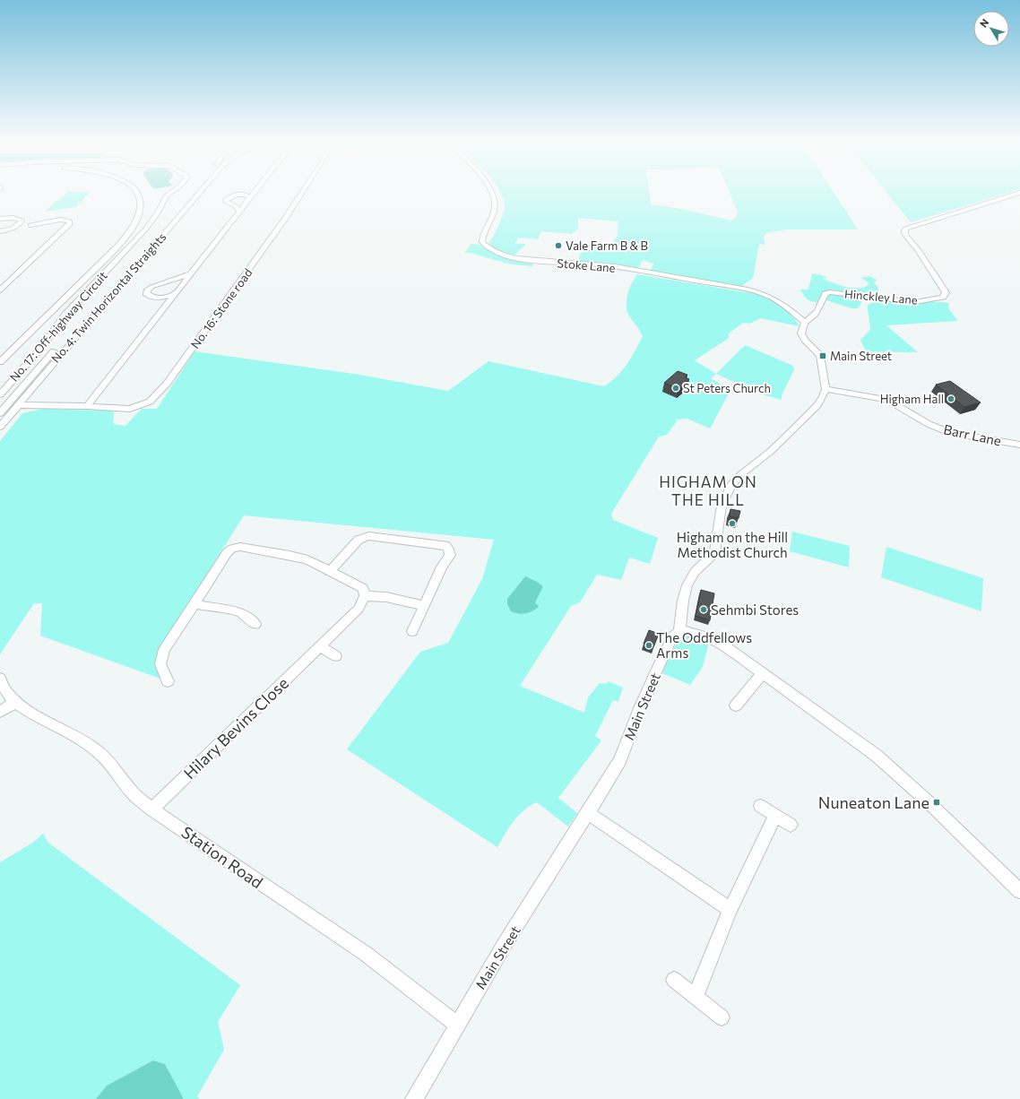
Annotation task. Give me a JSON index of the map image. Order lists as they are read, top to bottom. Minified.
{"streets":{"street":["Stoke Lane","Hinckley Lane","No. 4: Twin Horizontal Straights","No. 16: Stone road","No. 17: Off-highway Circuit","Barr Lane","Main Street","Hilary Bevins Close","Station Road"]},"crossings":[["Stoke Lane","Hinckley Lane"],["No. 4: Twin Horizontal Straights","No. 16: Stone road"],["Main Street","Station Road"],["Hilary Bevins Close","Station Road"]],"districts":["HIGHAM ON THE HILL"],"places":{"other":["Vale Farm B & B","St Peters Church","Higham Hall","Higham on the Hill Methodist Church","Sehmbi Stores","The Oddfellows Arms"],"transit":["Main Street","Nuneaton Lane"]},"north":"top left"}
